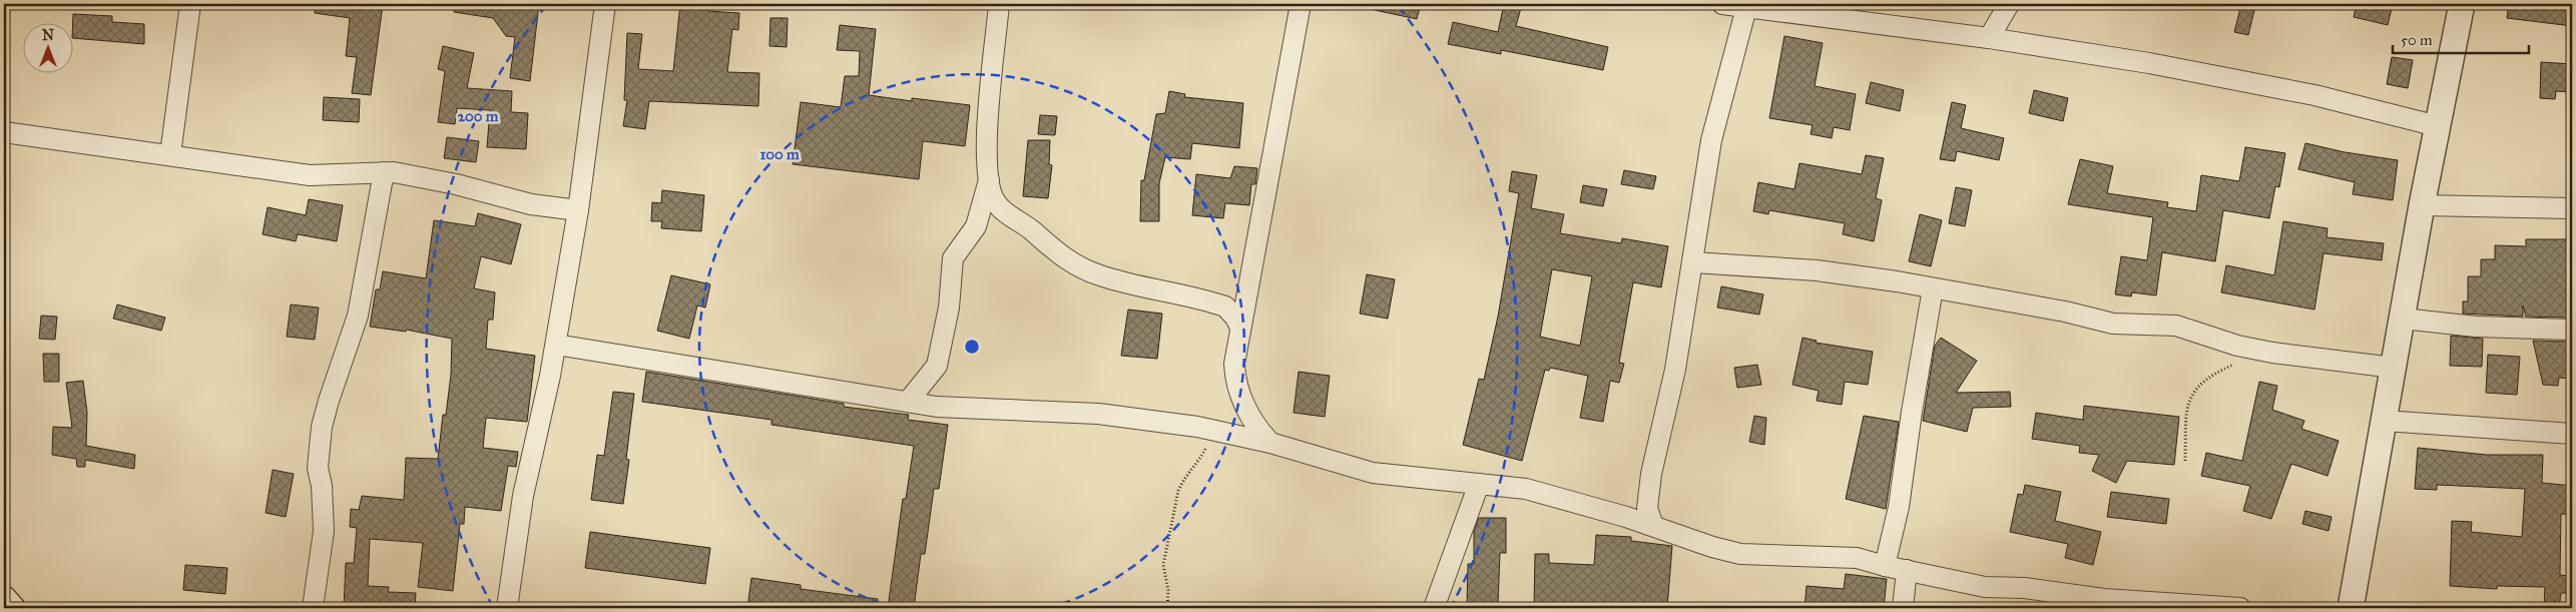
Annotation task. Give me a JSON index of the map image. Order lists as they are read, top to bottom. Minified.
{"scale_bar":"50 m","north":"top","rings":["200 m","100 m"]}
